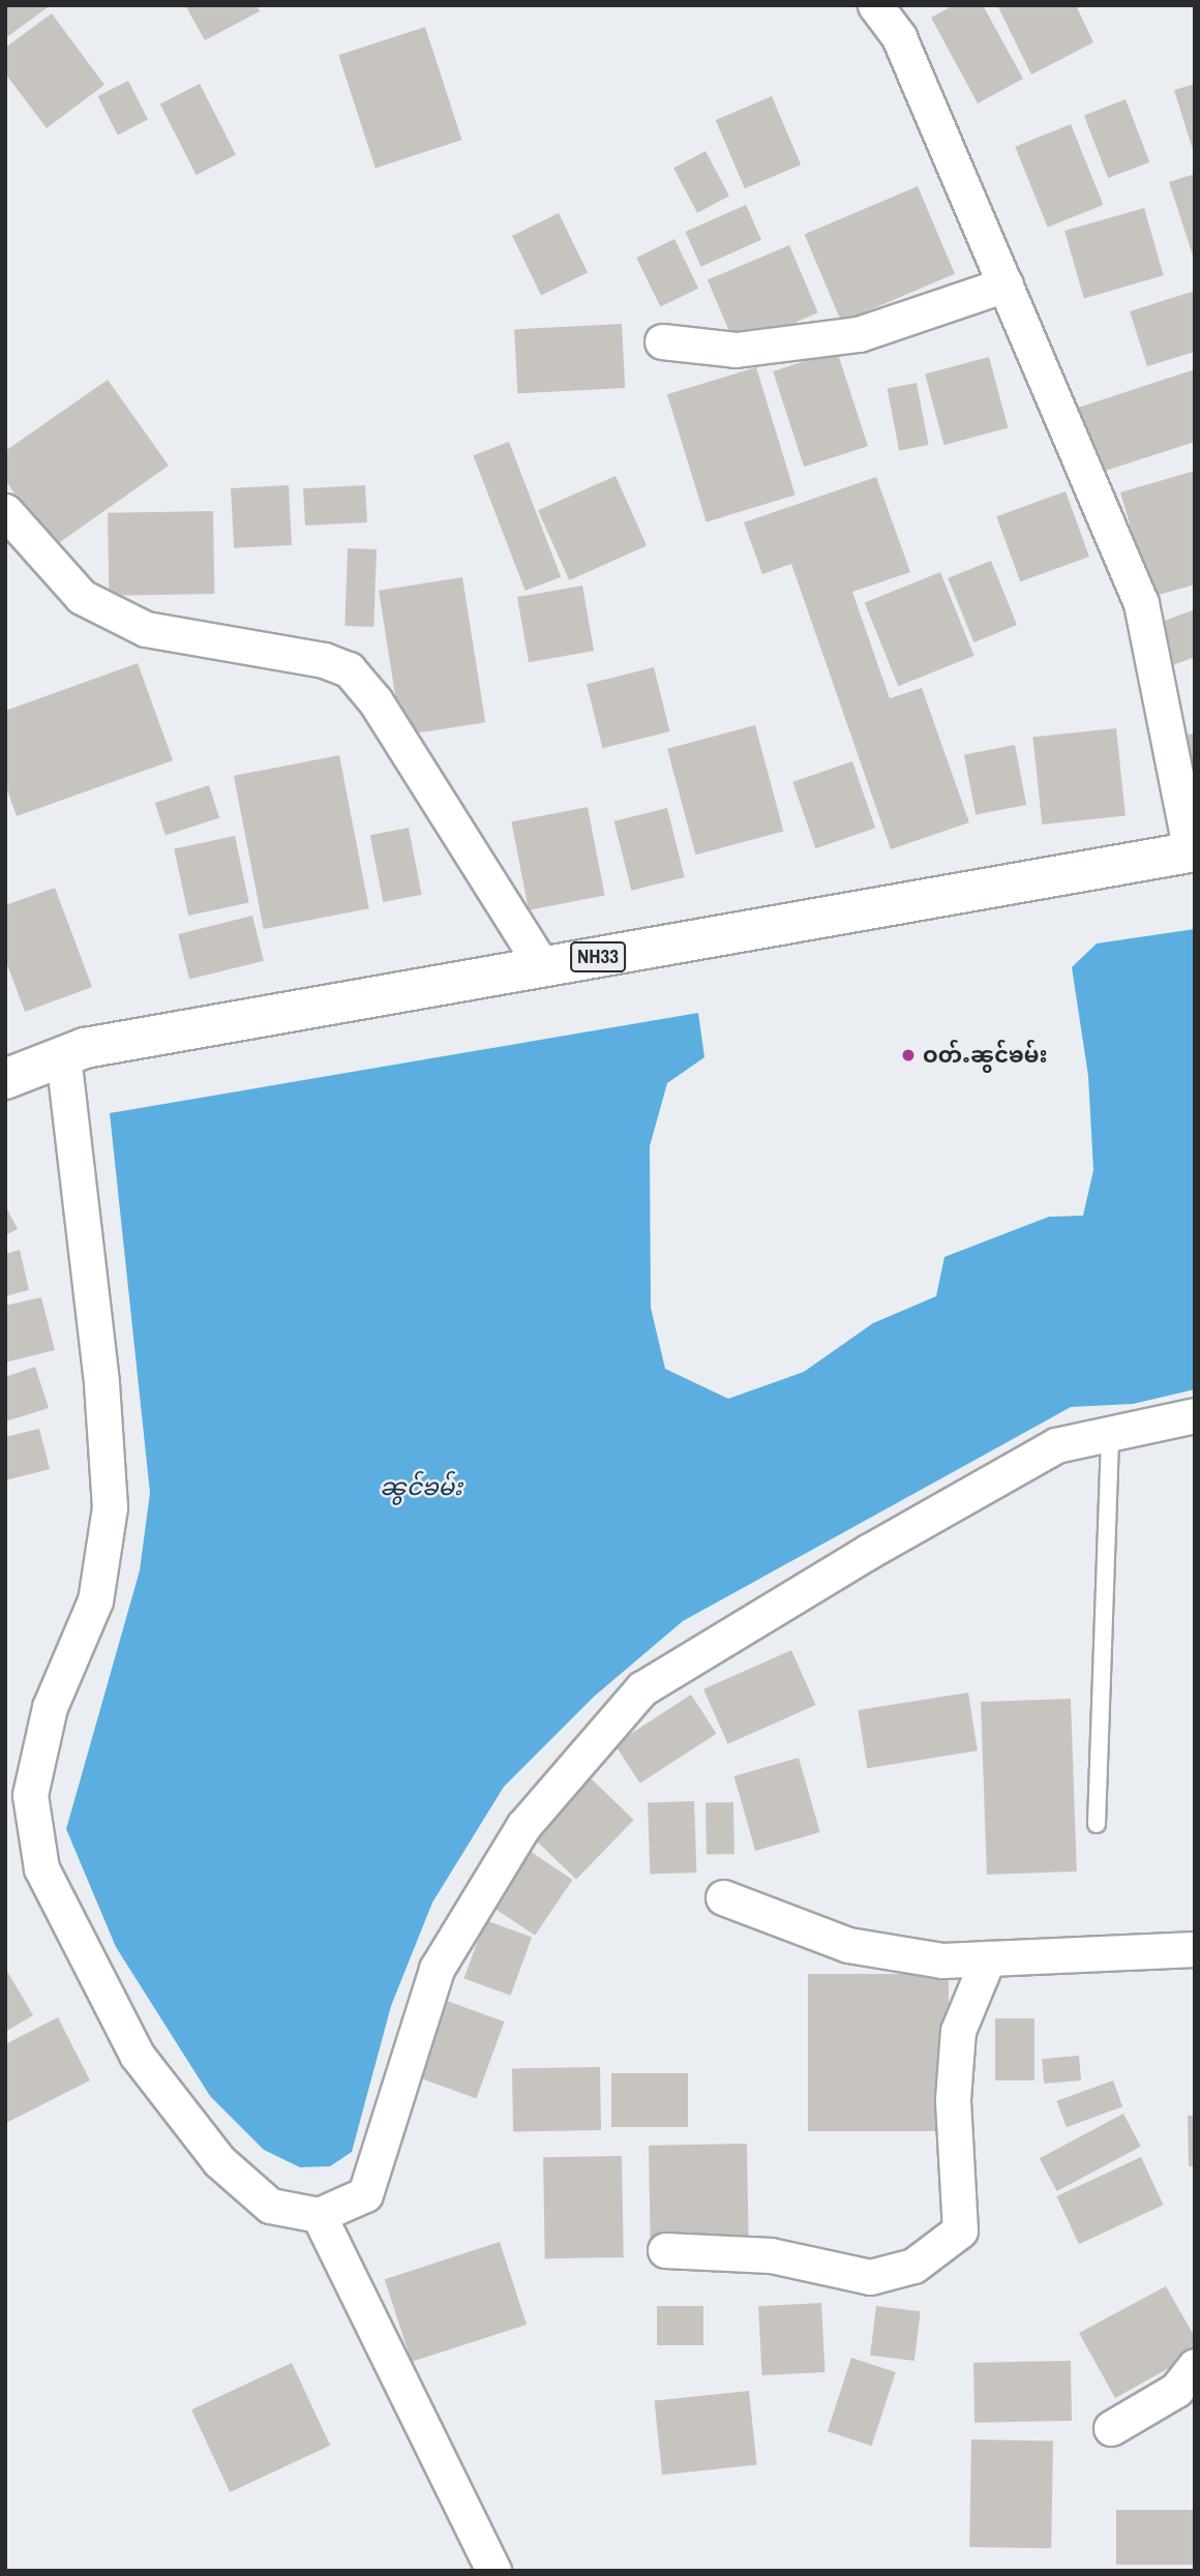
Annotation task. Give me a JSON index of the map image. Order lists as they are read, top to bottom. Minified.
{"streets":{"highway":["NH33"]},"water":["ၼွင်ၶမ်း"],"places":["ဝတ်ႉၼွင်ၶမ်း"]}
